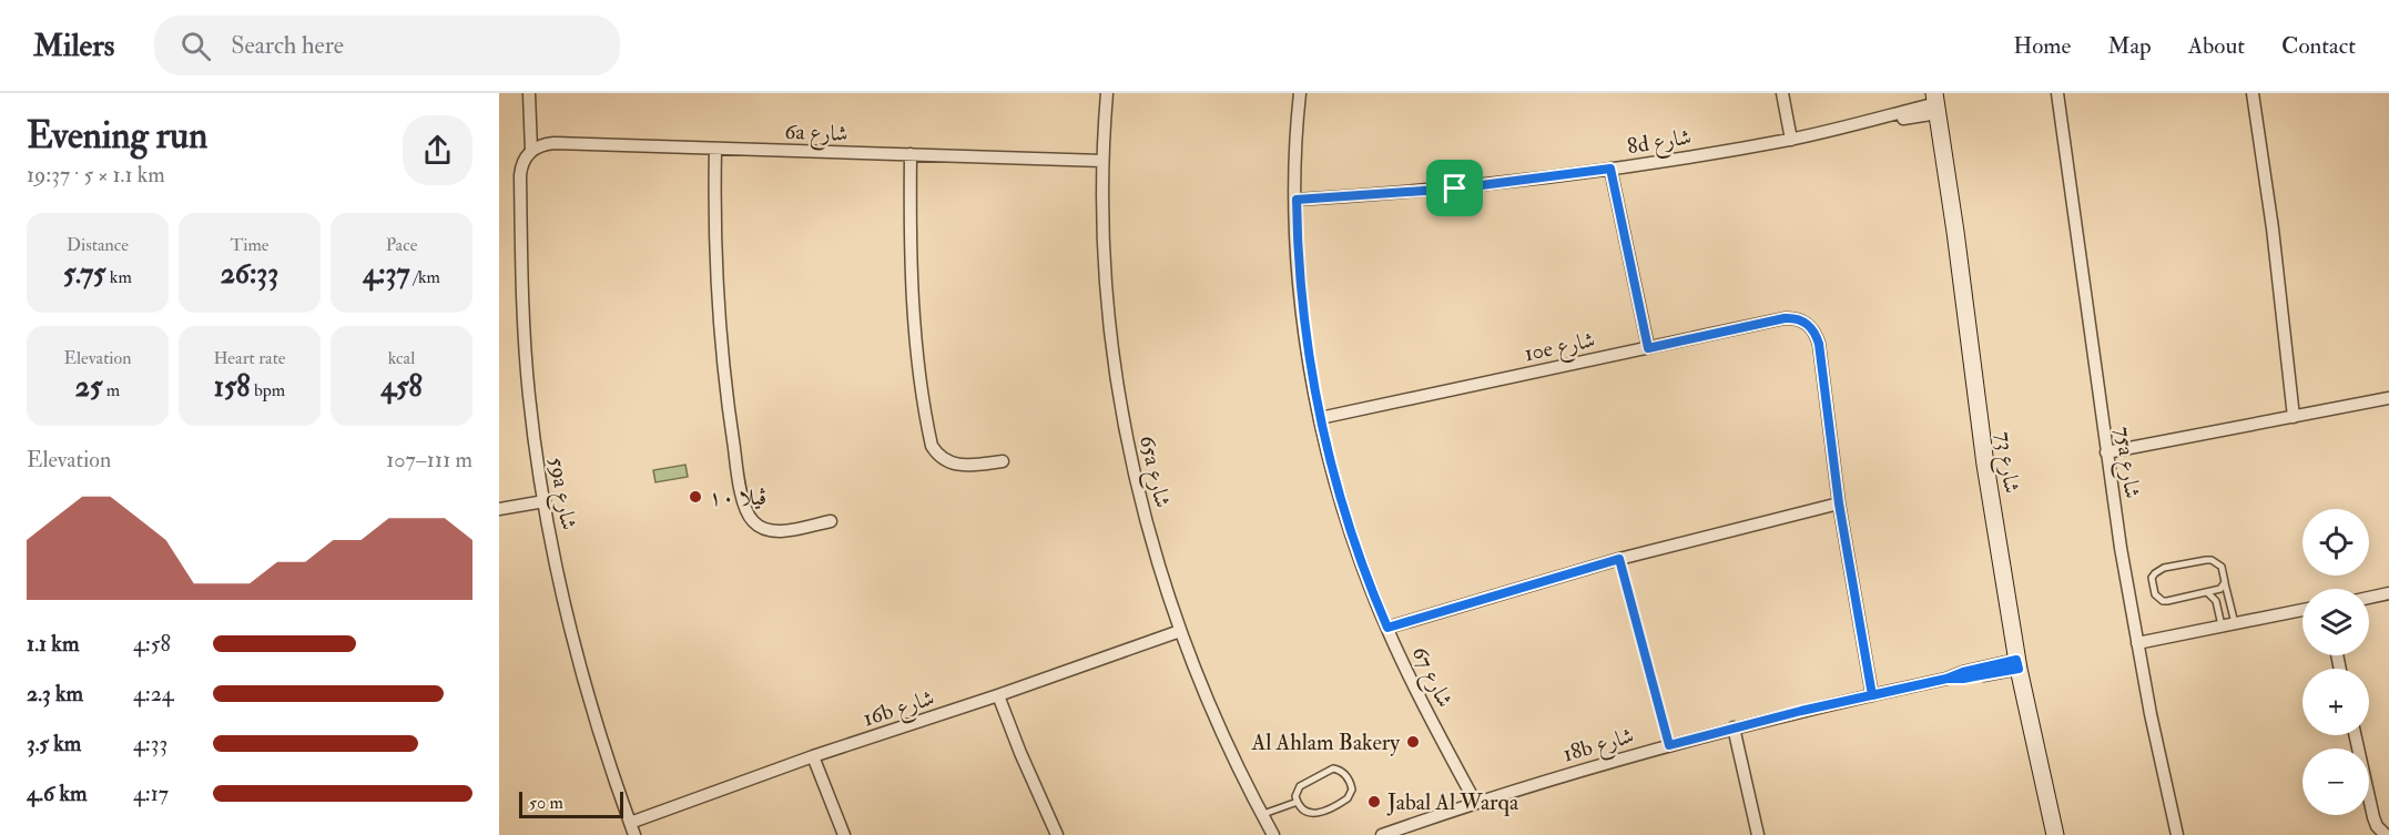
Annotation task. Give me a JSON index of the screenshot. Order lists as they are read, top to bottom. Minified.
{"streets":{"street":["6a شارع","8d شارع","10e شارع","شارع 73","75a شارع","65a شارع","59a شارع","شارع 67","16b شارع","18b شارع"]},"crossings":[["6a شارع","65a شارع"],["6a شارع","59a شارع"],["8d شارع","شارع 73"],["8d شارع","شارع 67"],["10e شارع","شارع 67"],["شارع 73","18b شارع"],["65a شارع","16b شارع"],["59a شارع","16b شارع"],["شارع 67","18b شارع"]],"places":["ڤيلا ١٠","Al Ahlam Bakery","Jabal Al Warqa"],"scale_bar":"50 m","page":{"header":"Milers","search":"Search here","nav":["Home","Map","About","Contact"],"heading":["Evening run","19:37 · 5 × 1.1 km"],"stats":[["Distance","5.75 km"],["Time","26:33"],["Pace","4:37 /km"],["Elevation","25 m"],["Heart rate","158 bpm"],["kcal","458"]],"chart":["Elevation","107–111 m"],"map_buttons":["+","−"],"list":[{"name":"1.1 km","note":"4:58"},{"name":"2.3 km","note":"4:24"},{"name":"3.5 km","note":"4:33"},{"name":"4.6 km","note":"4:17"}],"scale":"50 m"}}
